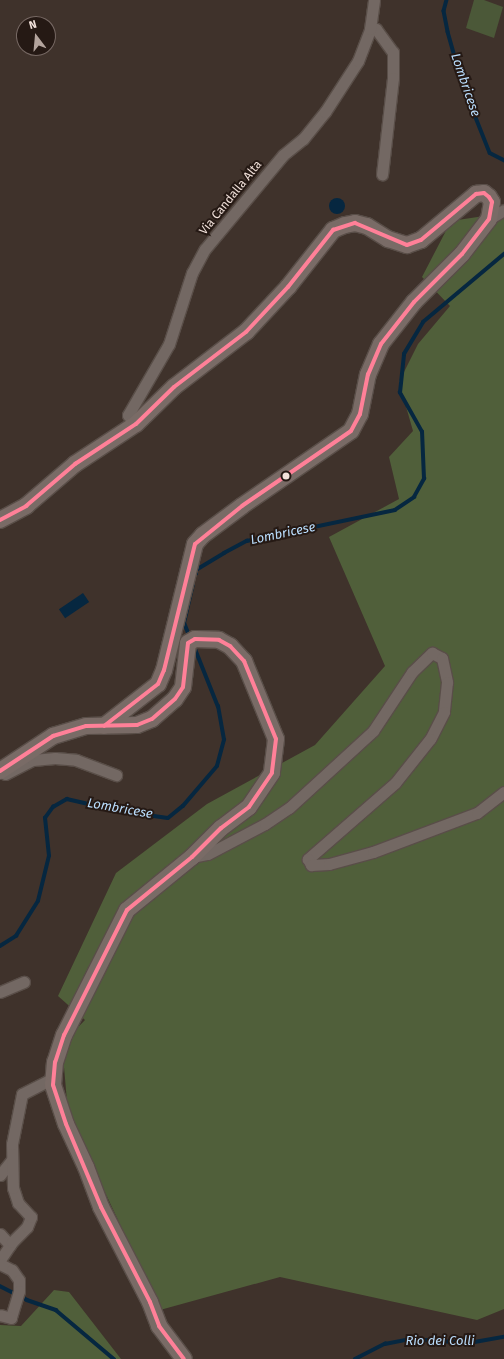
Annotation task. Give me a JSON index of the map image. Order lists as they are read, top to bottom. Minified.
{"streets":{"street":["Via Candalla Alta"]},"water":["Lombricese","Rio dei Colli"],"north":"top"}
